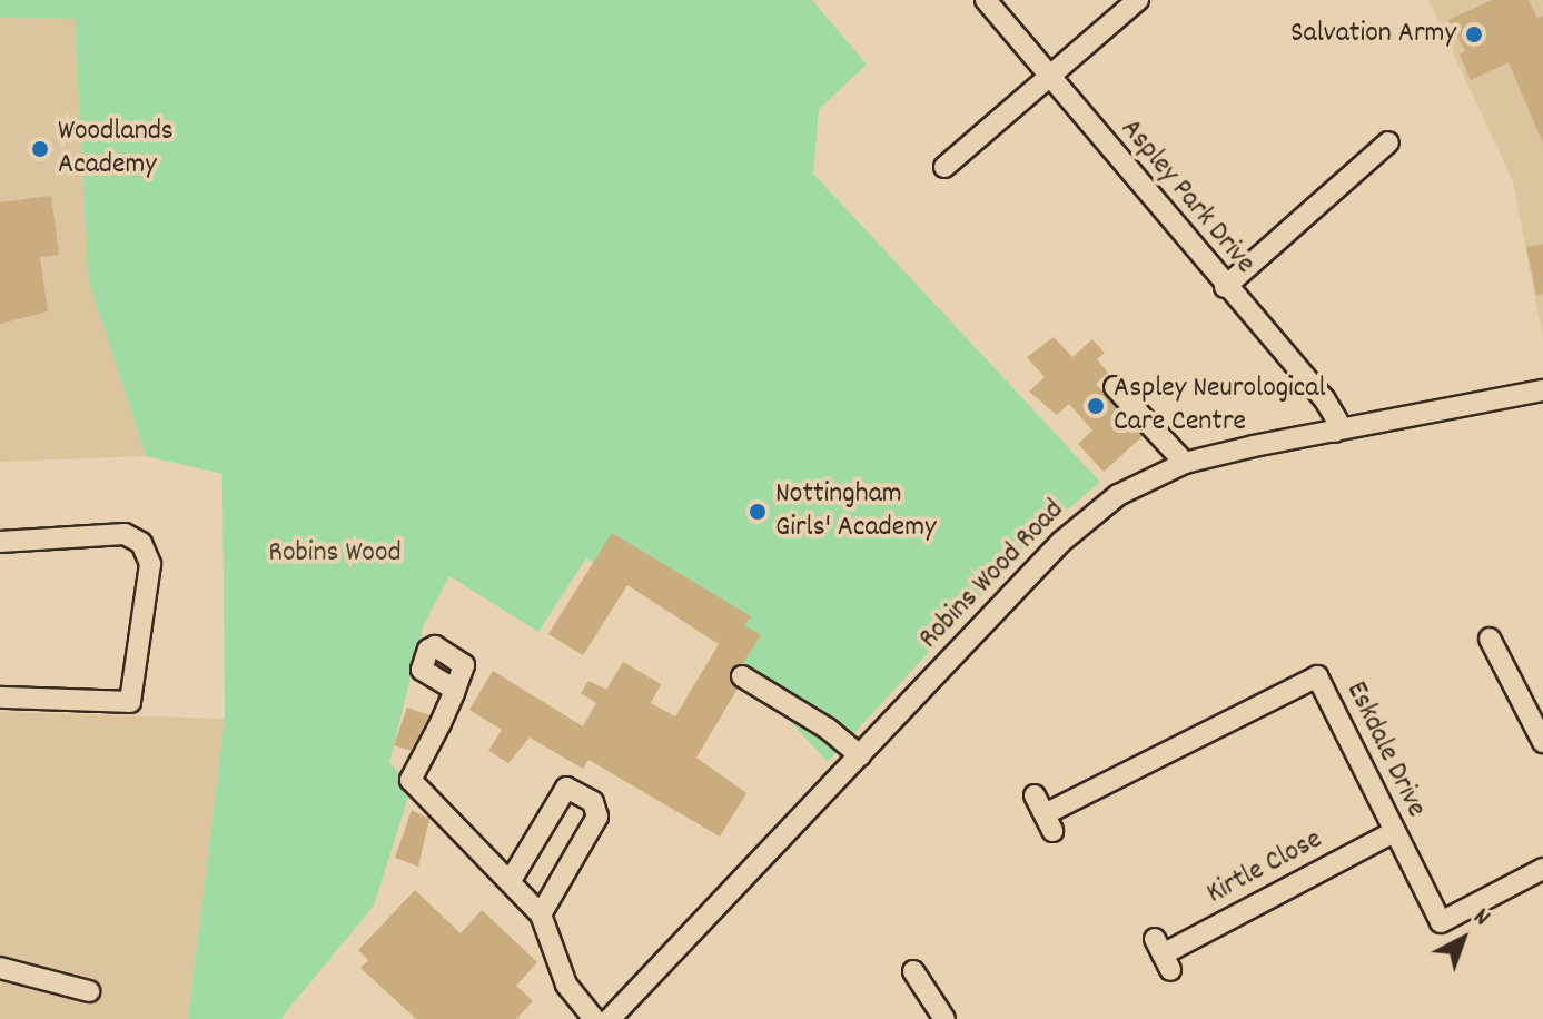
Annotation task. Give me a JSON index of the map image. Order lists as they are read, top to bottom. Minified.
{"streets":{"street":["Aspley Park Drive","Robins Wood Road","Eskdale Drive","Kirtle Close"]},"crossings":[["Aspley Park Drive","Robins Wood Road"],["Eskdale Drive","Kirtle Close"]],"parks":["Robins Wood"],"places":["Salvation Army","Woodlands Academy","Aspley Neurological Care Centre","Nottingham Girls' Academy"],"north":"top right"}
